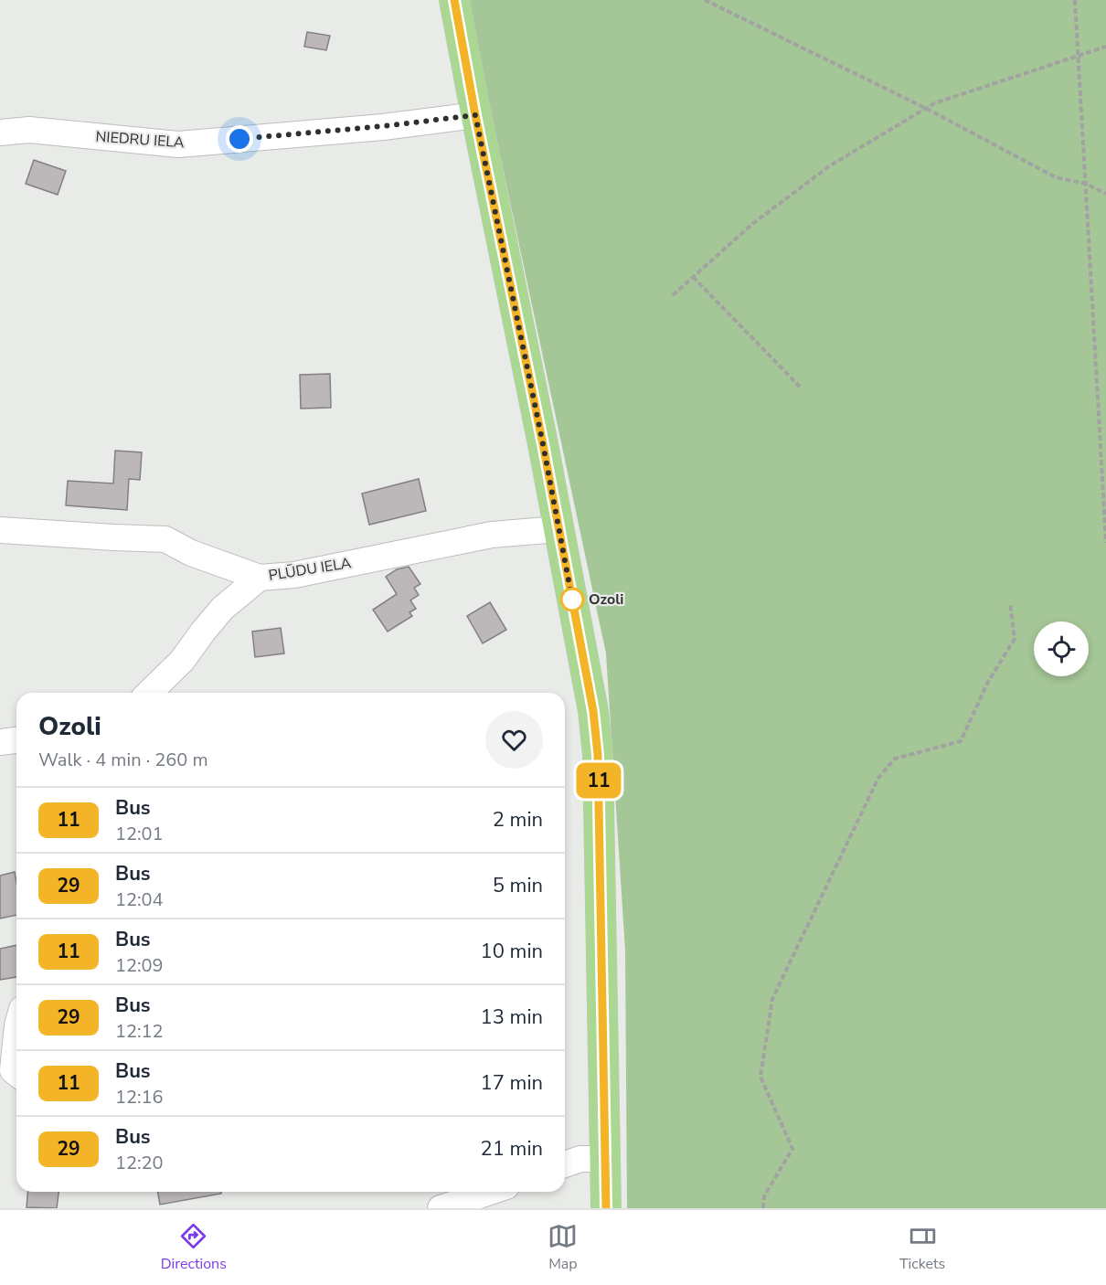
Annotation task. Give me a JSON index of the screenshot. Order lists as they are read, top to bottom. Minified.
{"streets":{"street":["NIEDRU IELA","PLŪDU IELA"]},"places":["Ozoli"],"lines":["bus line 11"],"page":{"on_map":"11","heading":["Ozoli","Walk · 4 min · 260 m"],"list":[{"mark":"11","name":"Bus","note":"12:01","value":"2 min"},{"mark":"29","name":"Bus","note":"12:04","value":"5 min"},{"mark":"11","name":"Bus","note":"12:09","value":"10 min"},{"mark":"29","name":"Bus","note":"12:12","value":"13 min"},{"mark":"11","name":"Bus","note":"12:16","value":"17 min"},{"mark":"29","name":"Bus","note":"12:20","value":"21 min"}],"tabs":["Directions","Map","Tickets"]}}
